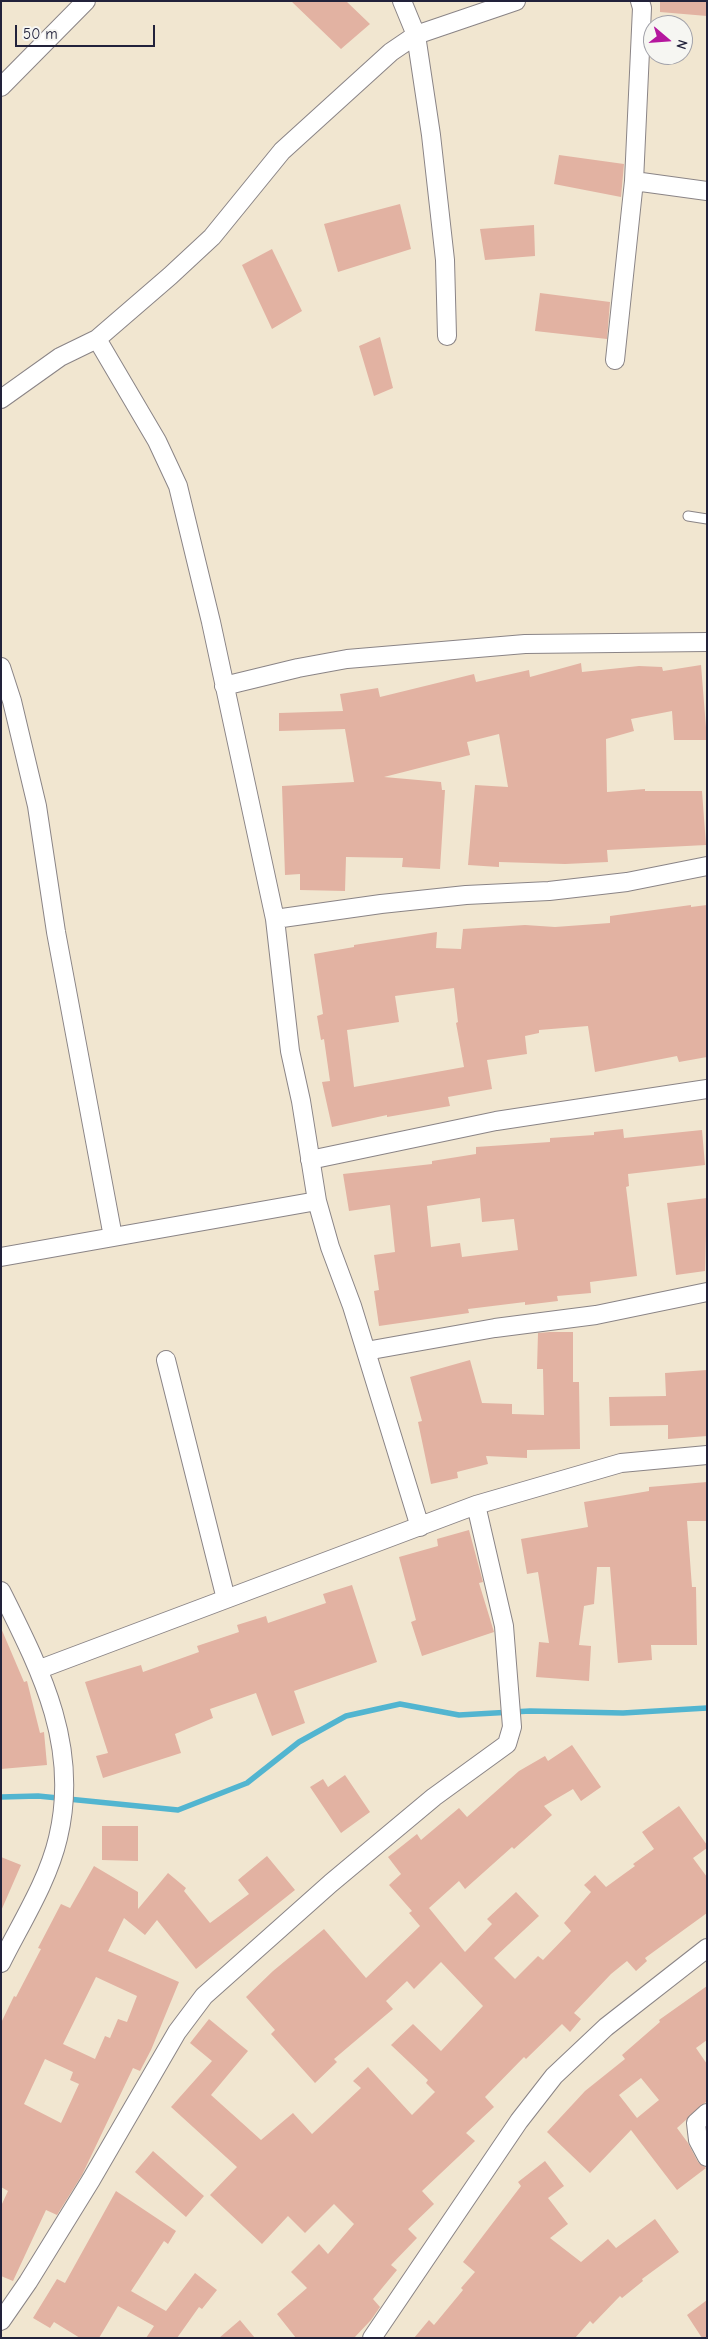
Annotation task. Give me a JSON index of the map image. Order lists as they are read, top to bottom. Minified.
{"scale_bar":"50 m","north":"right"}
